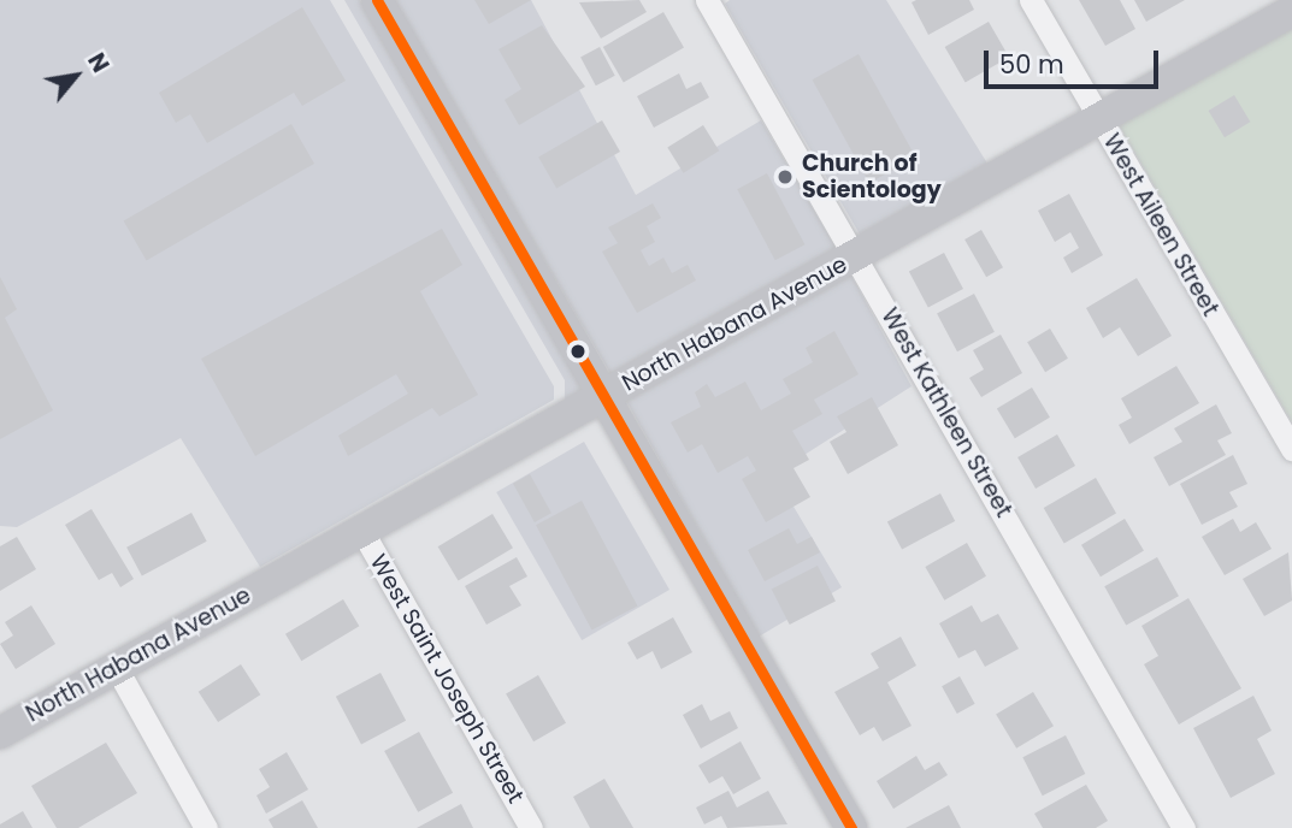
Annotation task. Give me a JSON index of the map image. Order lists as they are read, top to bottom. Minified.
{"streets":{"street":["West Aileen Street","North Habana Avenue","West Kathleen Street","West Saint Joseph Street"]},"crossings":[["West Aileen Street","North Habana Avenue"],["North Habana Avenue","West Kathleen Street"],["North Habana Avenue","West Saint Joseph Street"]],"places":["Church of Scientology"],"scale_bar":"50 m","north":"top right"}
